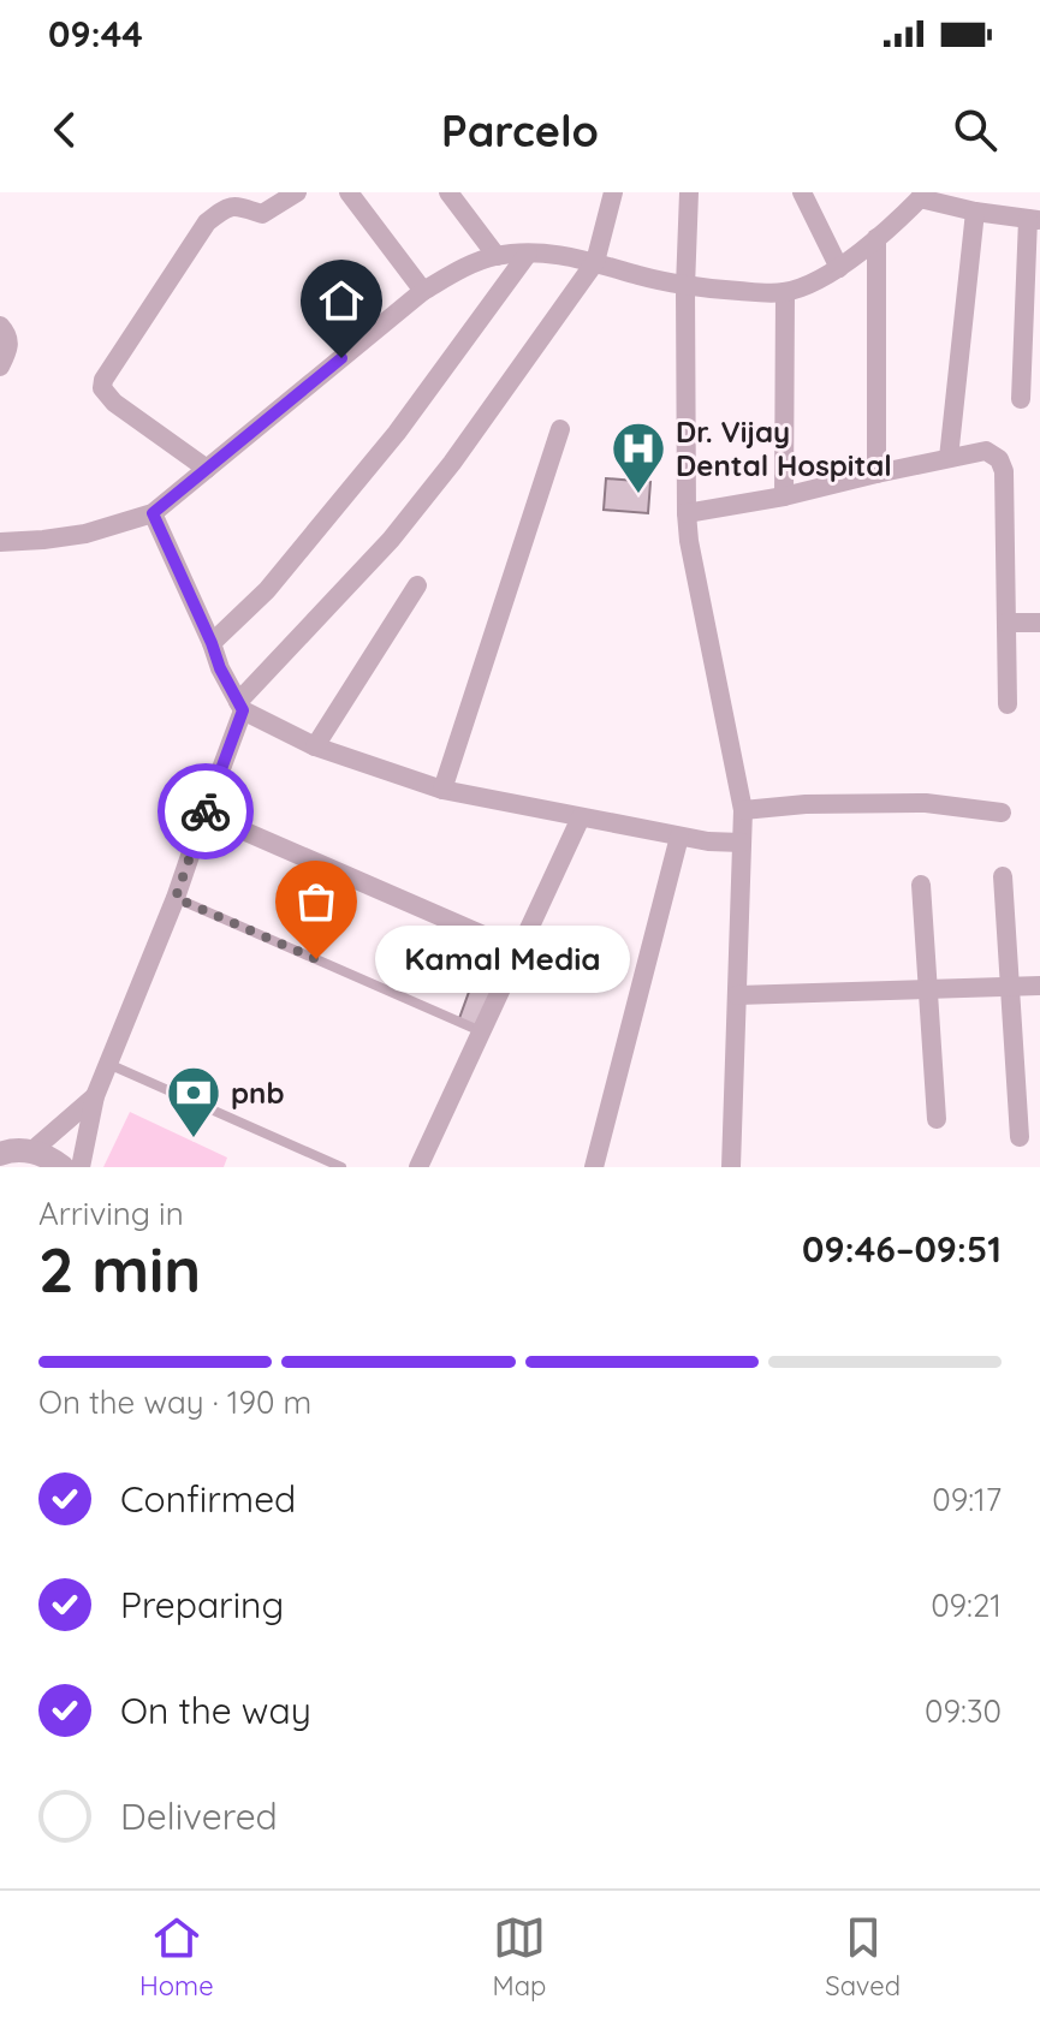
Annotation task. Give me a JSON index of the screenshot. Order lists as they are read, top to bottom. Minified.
{"places":{"hospital":["Dr. Vijay Dental Hospital"],"other":["Kamal Media"],"bank":["pnb"]},"page":{"status":"09:44","header":"Parcelo","bubble":"Kamal Media","heading":["2 min","Arriving in","09:46–09:51"],"bar":"On the way · 190 m","list":[["Confirmed","09:17"],["Preparing","09:21"],["On the way","09:30"],"Delivered"],"tabs":["Home","Map","Saved"]}}
